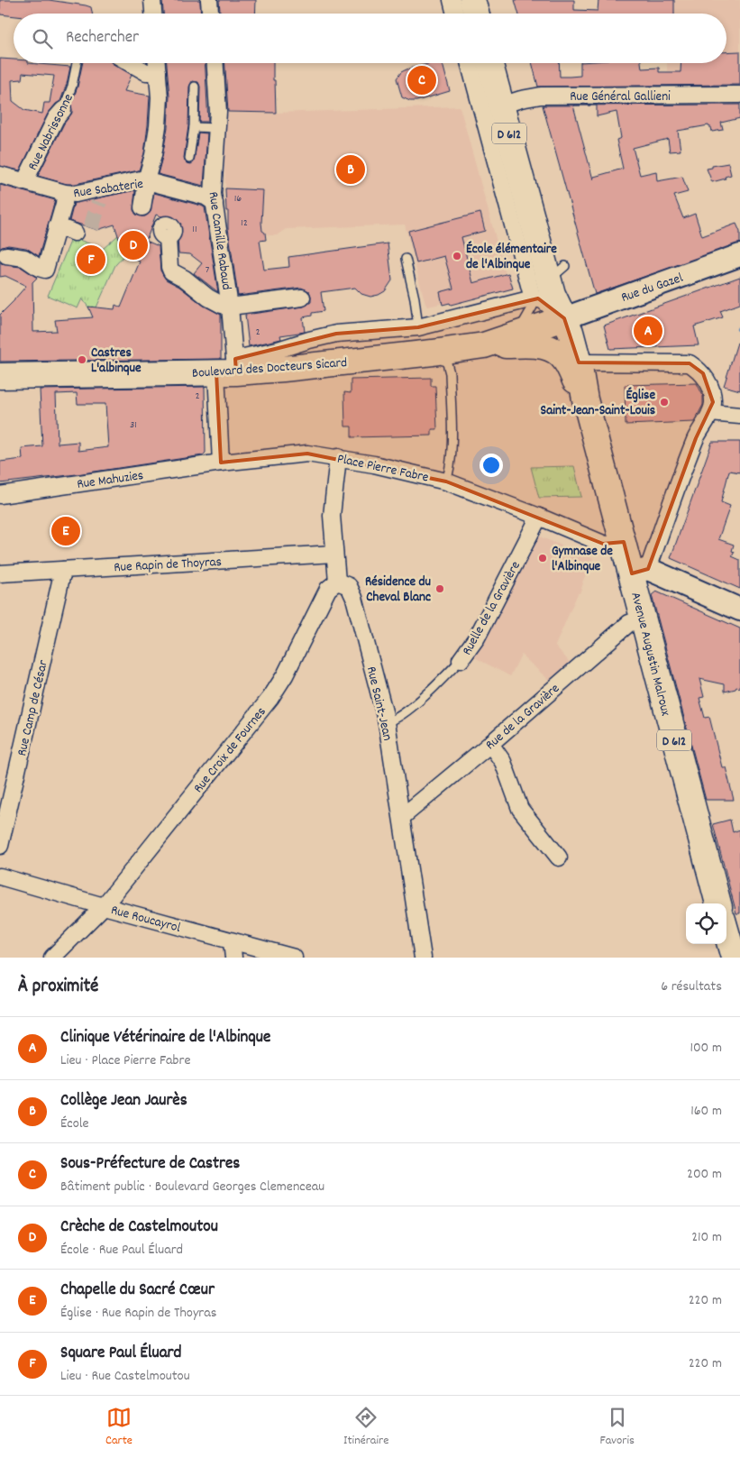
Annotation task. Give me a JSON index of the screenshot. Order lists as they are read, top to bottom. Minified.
{"streets":{"main road":["D 612","Boulevard des Docteurs Sicard","Avenue Augustin Malroux"],"street":["Rue Général Gallieni","Rue Nabrissonne","Rue Sabaterie","Rue Camille Rabaud","Rue du Gazel","Place Pierre Fabre","Rue Mahuzies","Rue Rapin de Thoyras","Ruelle de la Gravière","Rue Saint-Jean","Rue Camp de César","Rue de la Gravière","Rue Croix de Fournes","Rue Roucayrol"]},"crossings":[["Rue Général Gallieni","D 612"],["Rue Nabrissonne","Rue Sabaterie"],["D 612","Rue du Gazel"],["D 612","Boulevard des Docteurs Sicard"],["D 612","Avenue Augustin Malroux"],["Rue Sabaterie","Rue Camille Rabaud"],["Rue Camille Rabaud","Boulevard des Docteurs Sicard"],["Rue du Gazel","Boulevard des Docteurs Sicard"],["Boulevard des Docteurs Sicard","Avenue Augustin Malroux"],["Place Pierre Fabre","Rue Mahuzies"],["Place Pierre Fabre","Ruelle de la Gravière"],["Place Pierre Fabre","Avenue Augustin Malroux"],["Rue Rapin de Thoyras","Rue Camp de César"],["Ruelle de la Gravière","Rue Saint-Jean"],["Avenue Augustin Malroux","Rue de la Gravière"],["Rue Saint-Jean","Rue de la Gravière"],["Rue Saint-Jean","Rue Croix de Fournes"],["Rue Croix de Fournes","Rue Roucayrol"]],"places":["École élémentaire de l'Albinque","Castres L'albinque","Église Saint-Jean-Saint-Louis","Gymnase de l'Albinque","Résidence du Cheval Blanc"],"house_numbers":["16","12","11","7","2","2","31"],"page":{"search":"Rechercher","pins":["C","B","D","F","A","E"],"heading":["À proximité","6 résultats"],"list":[{"mark":"A","name":"Clinique Vétérinaire de l'Albinque","note":"Lieu · Place Pierre Fabre","value":"100 m"},{"mark":"B","name":"Collège Jean Jaurès","note":"École","value":"160 m"},{"mark":"C","name":"Sous-Préfecture de Castres","note":"Bâtiment public · Boulevard Georges Clemenceau","value":"200 m"},{"mark":"D","name":"Crèche de Castelmoutou","note":"École · Rue Paul Éluard","value":"210 m"},{"mark":"E","name":"Chapelle du Sacré Cœur","note":"Église · Rue Rapin de Thoyras","value":"220 m"},{"mark":"F","name":"Square Paul Éluard","note":"Lieu · Rue Castelmoutou","value":"220 m"}],"nav":["Carte","Itinéraire","Favoris"]}}
